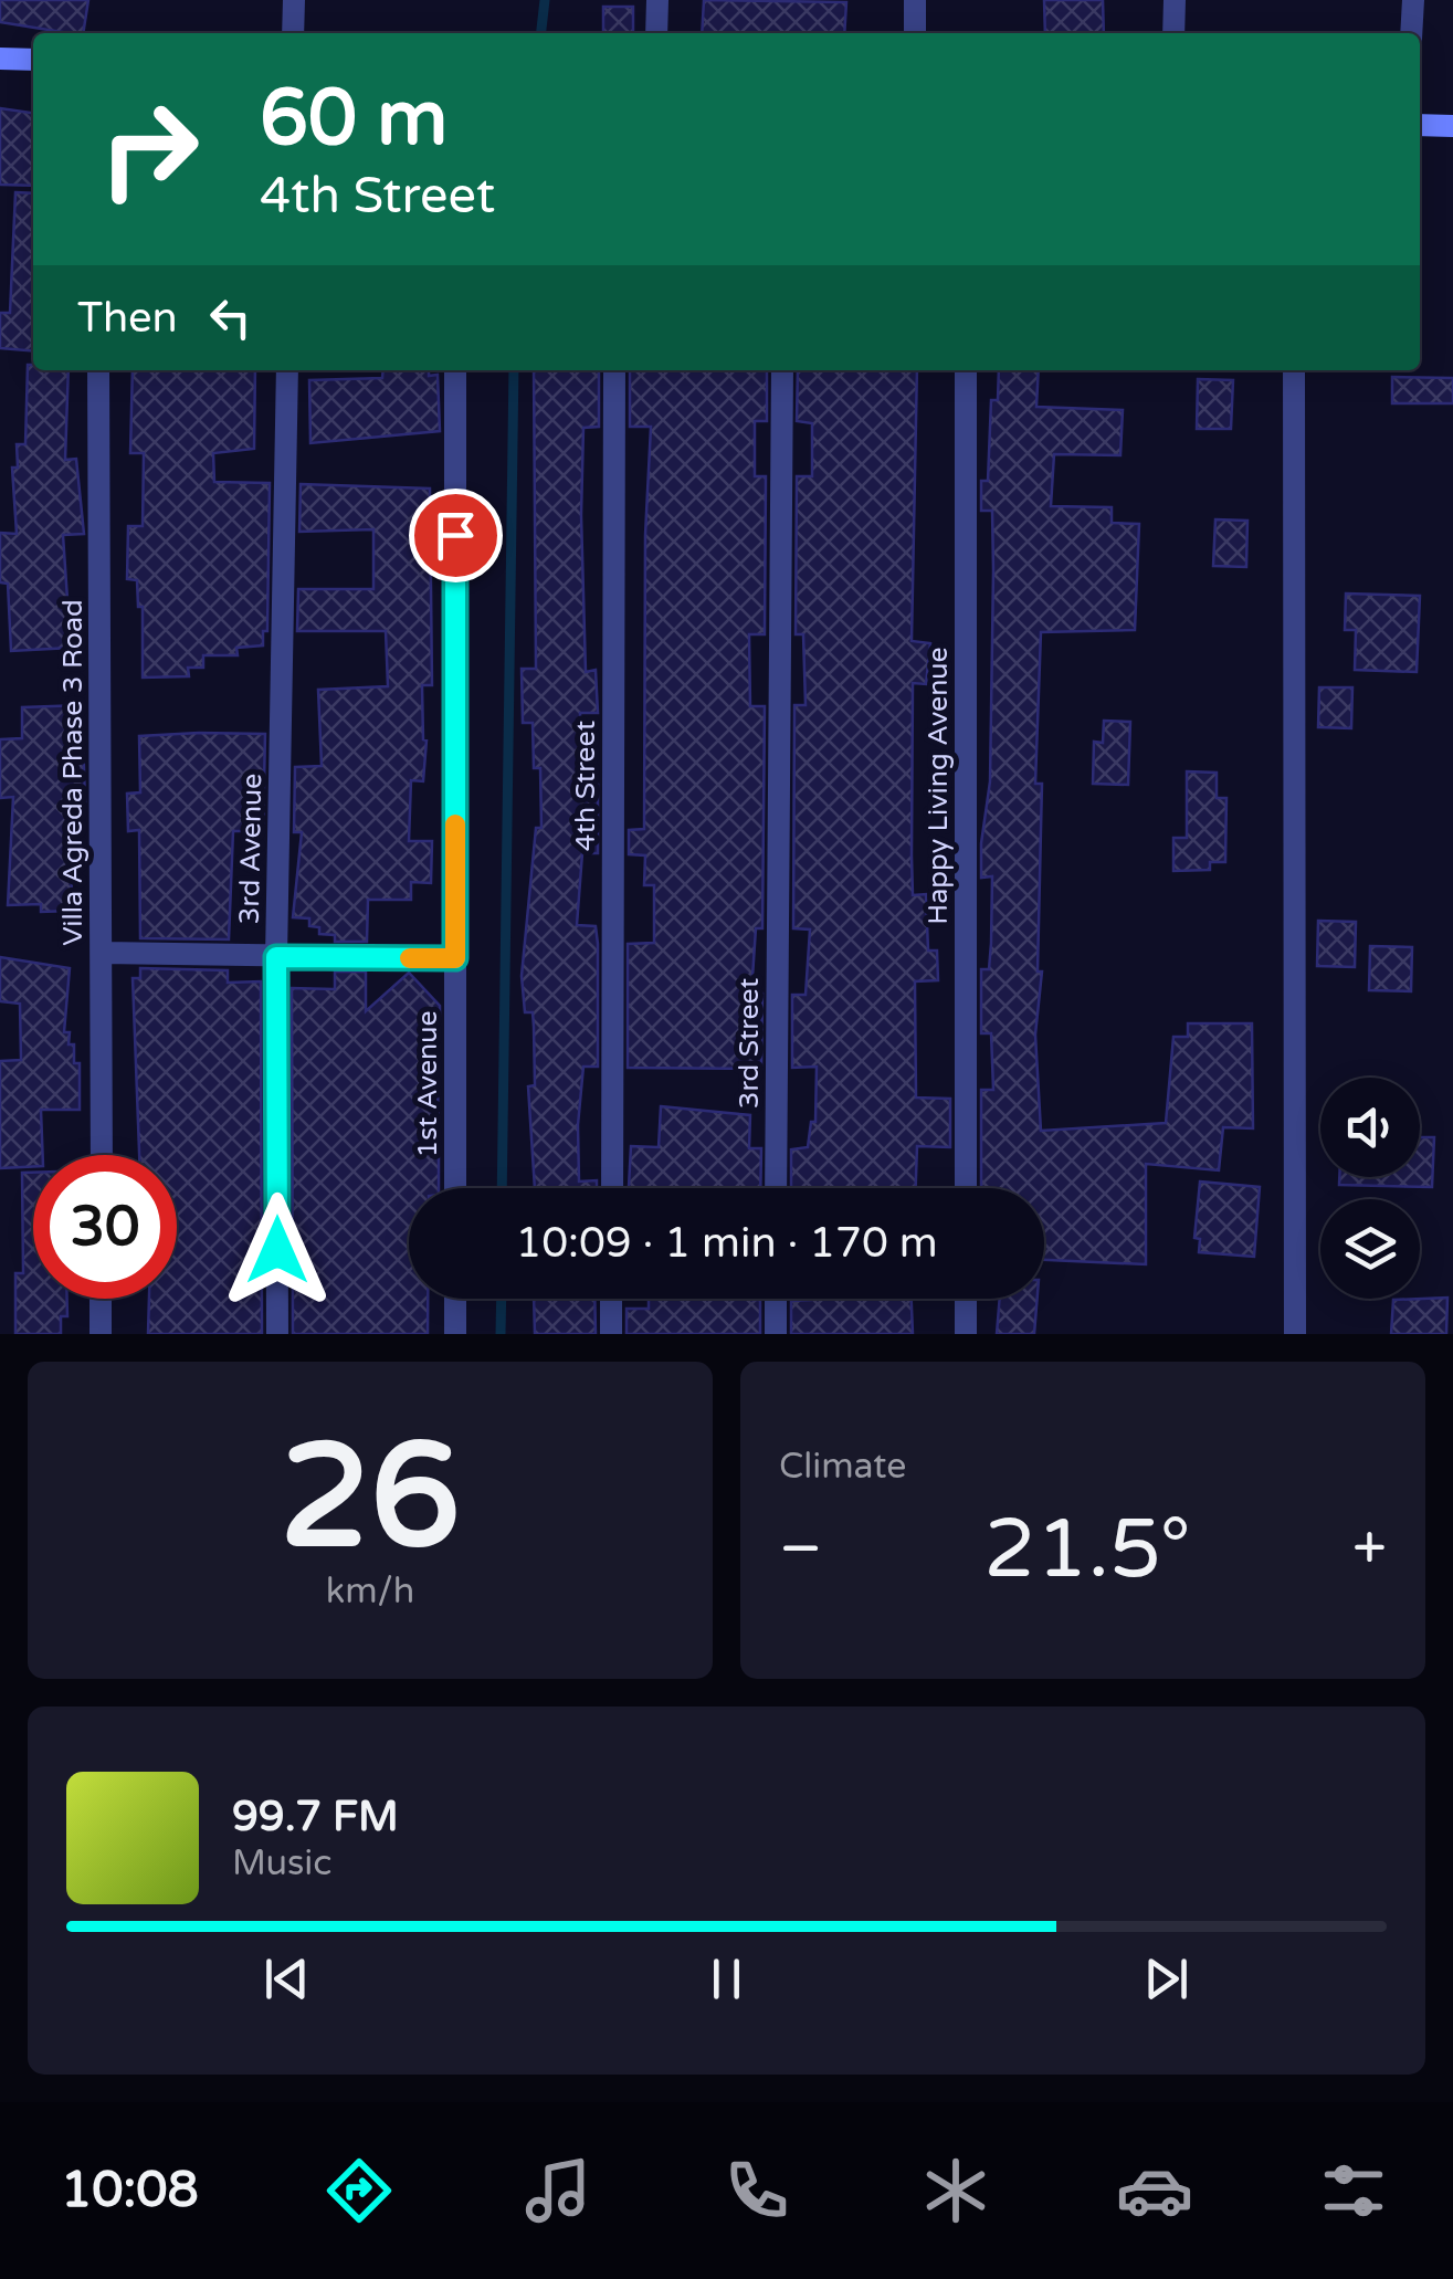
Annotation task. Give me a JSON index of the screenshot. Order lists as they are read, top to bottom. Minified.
{"streets":{"street":["Villa Agreda Phase 3 Road","4th Street","Happy Living Avenue","3rd Avenue","3rd Street","1st Avenue"]},"page":{"turn":["60 m","4th Street"],"then":"Then","limit":"30","trip":"10:09 · 1 min · 170 m","tile":[["26","km/h"],"Climate"],"heat":["−","21.5°","+"],"song":["99.7 FM","Music"],"tabs":"10:08"}}
